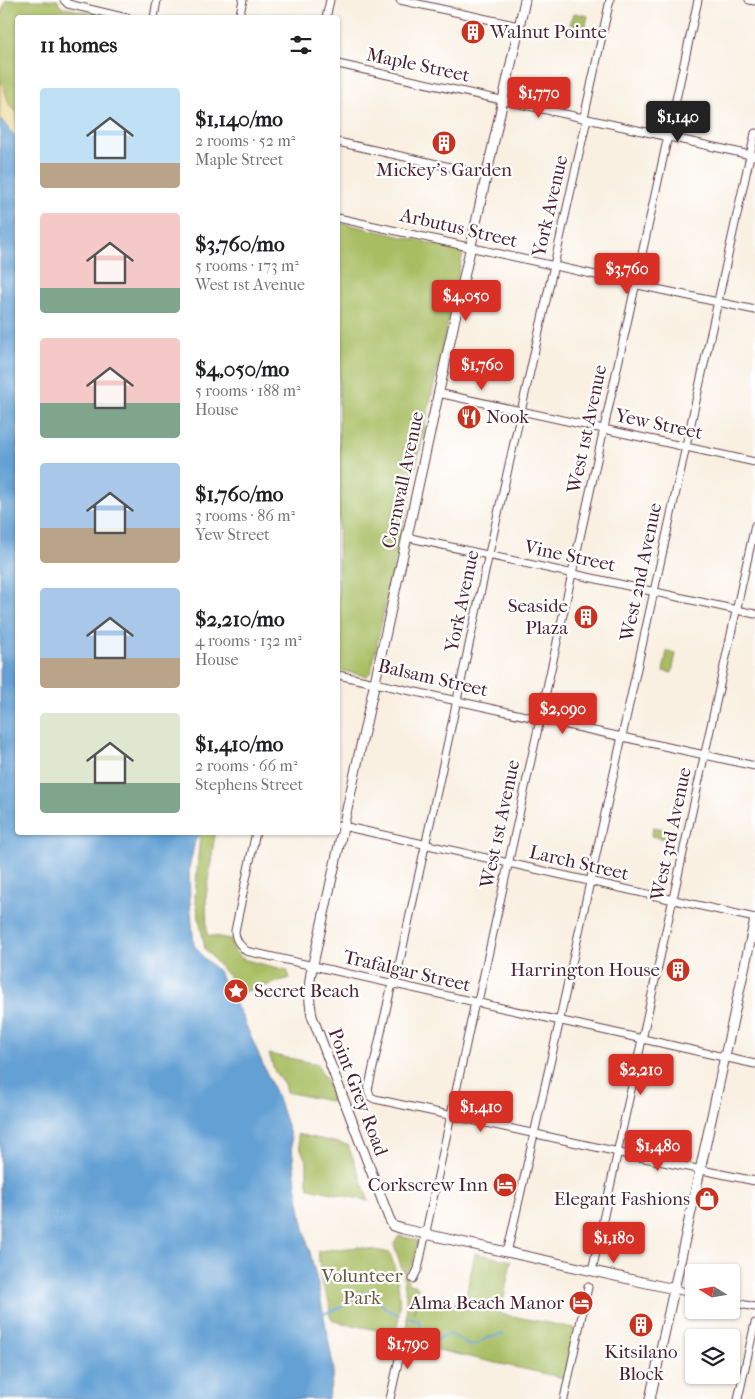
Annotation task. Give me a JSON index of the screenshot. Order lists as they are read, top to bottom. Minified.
{"streets":{"main road":["Cornwall Avenue","Point Grey Road"],"street":["Maple Street","York Avenue","Arbutus Street","Yew Street","West 1st Avenue","Vine Street","West 2nd Avenue","Balsam Street","West 3rd Avenue","Larch Street","Trafalgar Street"]},"crossings":[["Maple Street","York Avenue"],["Maple Street","West 1st Avenue"],["Maple Street","Cornwall Avenue"],["Maple Street","West 2nd Avenue"],["York Avenue","Arbutus Street"],["York Avenue","Yew Street"],["York Avenue","West 1st Avenue"],["York Avenue","Vine Street"],["York Avenue","Balsam Street"],["York Avenue","Larch Street"],["York Avenue","Trafalgar Street"],["Arbutus Street","West 1st Avenue"],["Arbutus Street","Cornwall Avenue"],["Arbutus Street","West 2nd Avenue"],["Yew Street","West 1st Avenue"],["Yew Street","Cornwall Avenue"],["Yew Street","West 2nd Avenue"],["West 1st Avenue","Vine Street"],["West 1st Avenue","Balsam Street"],["West 1st Avenue","Larch Street"],["West 1st Avenue","Trafalgar Street"],["West 1st Avenue","Point Grey Road"],["Cornwall Avenue","Vine Street"],["Cornwall Avenue","Balsam Street"],["Cornwall Avenue","Larch Street"],["Cornwall Avenue","Trafalgar Street"],["Cornwall Avenue","Point Grey Road"],["Vine Street","West 2nd Avenue"],["Vine Street","West 3rd Avenue"],["West 2nd Avenue","Balsam Street"],["West 2nd Avenue","Larch Street"],["West 2nd Avenue","Trafalgar Street"],["Balsam Street","West 3rd Avenue"],["West 3rd Avenue","Larch Street"],["West 3rd Avenue","Trafalgar Street"],["Trafalgar Street","Point Grey Road"]],"parks":["Volunteer Park"],"places":{"building":["Walnut Pointe","Mickey's Garden","Seaside Plaza","Harrington House","Kitsilano Block"],"restaurant":["Nook"],"place":["Secret Beach"],"hotel":["Corkscrew Inn","Alma Beach Manor"],"shop":["Elegant Fashions"]},"north":"left","page":{"heading":"11 homes","list":[{"name":"$1,140/mo","note":"2 rooms · 52 m² · Maple Street"},{"name":"$3,760/mo","note":"5 rooms · 173 m² · West 1st Avenue"},{"name":"$4,050/mo","note":"5 rooms · 188 m² · House"},{"name":"$1,760/mo","note":"3 rooms · 86 m² · Yew Street"},{"name":"$2,210/mo","note":"4 rooms · 132 m² · House"},{"name":"$1,410/mo","note":"2 rooms · 66 m² · Stephens Street"}],"price":["$1,770","$1,140","$3,760","$4,050","$1,760","$2,090","$2,210","$1,410","$1,480","$1,180","$1,790"]}}
